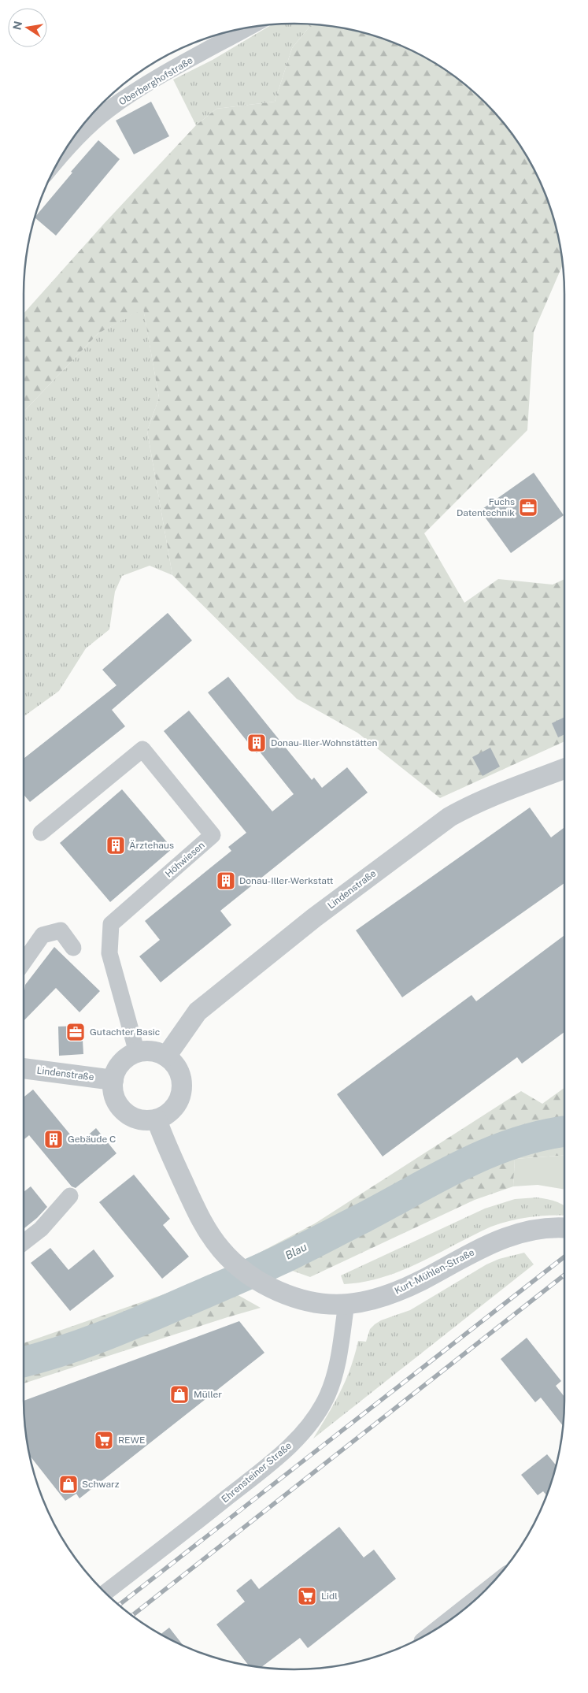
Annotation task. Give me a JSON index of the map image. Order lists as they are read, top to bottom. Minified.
{"streets":{"street":["Oberberghofstraße","Höhwiesen","Lindenstraße","Kurt-Mühlen-Straße","Ehrensteiner Straße"]},"crossings":[["Höhwiesen","Lindenstraße"],["Höhwiesen","Kurt-Mühlen-Straße"],["Lindenstraße","Kurt-Mühlen-Straße"],["Kurt-Mühlen-Straße","Ehrensteiner Straße"]],"water":["Blau"],"places":{"office":["Fuchs Datentechnik","Gutachter Basic"],"building":["Donau-Iller-Wohnstätten","Ärztehaus","Donau-Iller-Werkstatt","Gebäude C"],"shop":["Müller","Schwarz"],"supermarket":["REWE","Lidl"]},"north":"left"}
